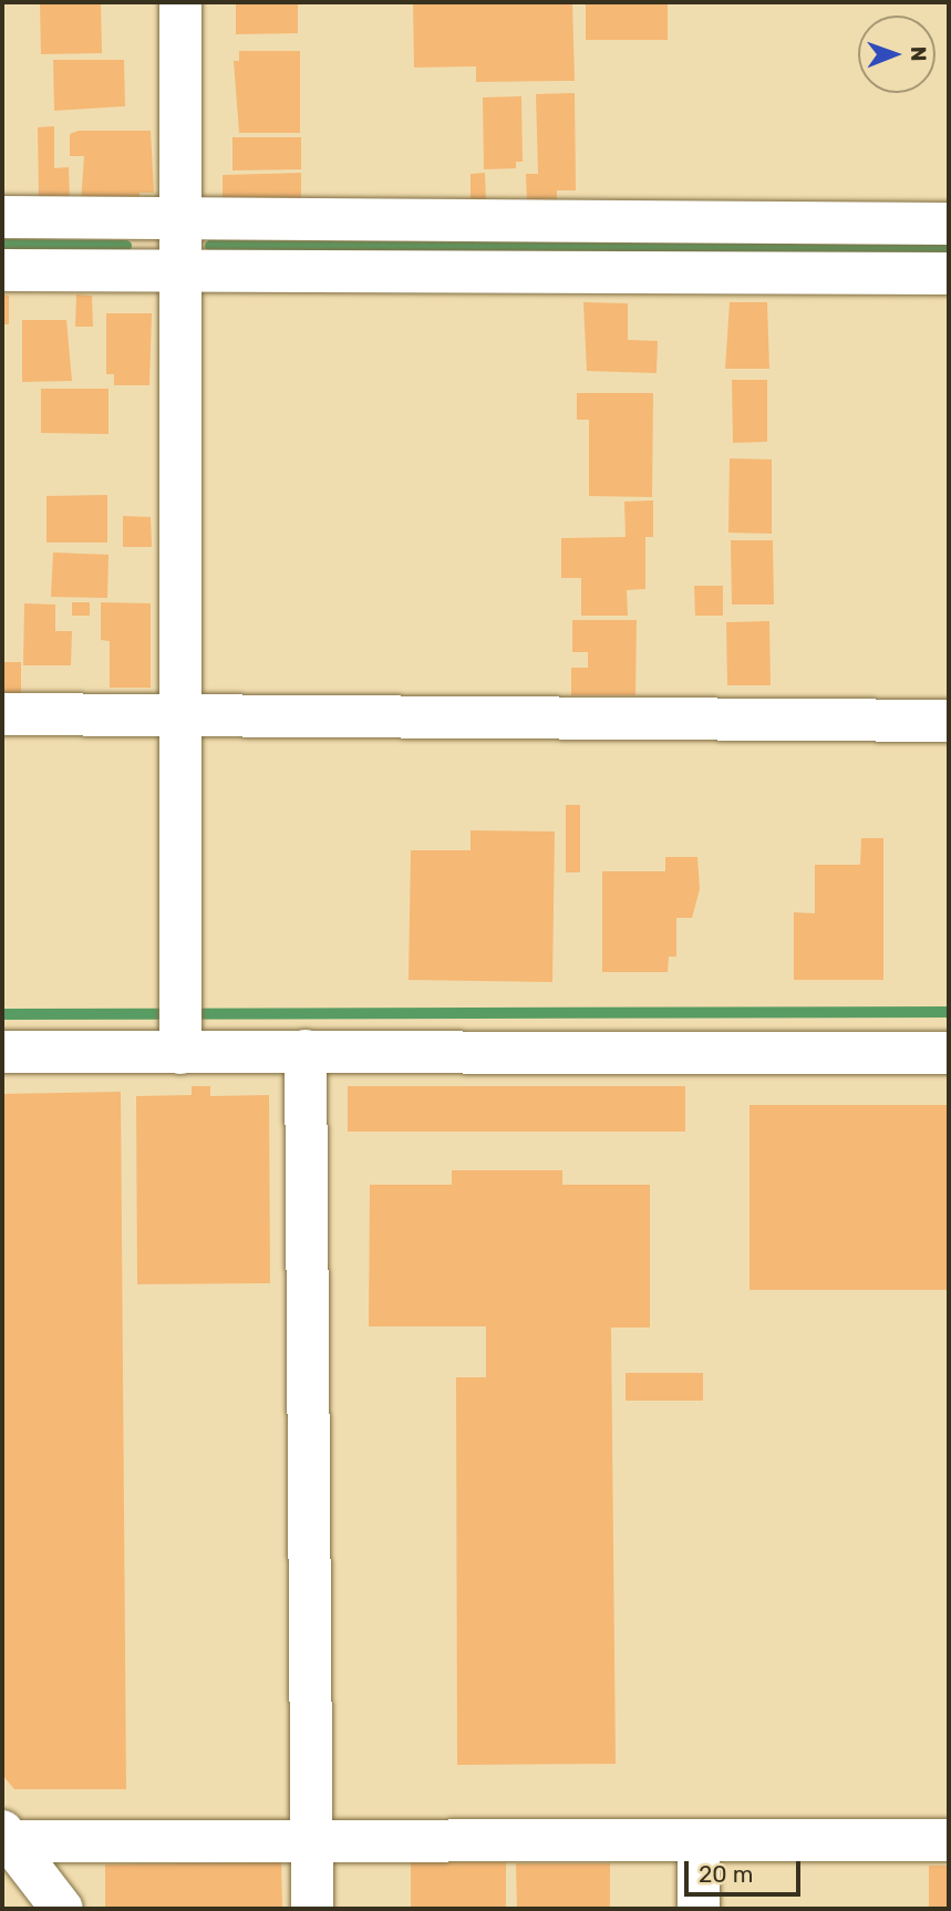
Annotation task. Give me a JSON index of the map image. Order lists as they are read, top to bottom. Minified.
{"scale_bar":"20 m","north":"right"}
